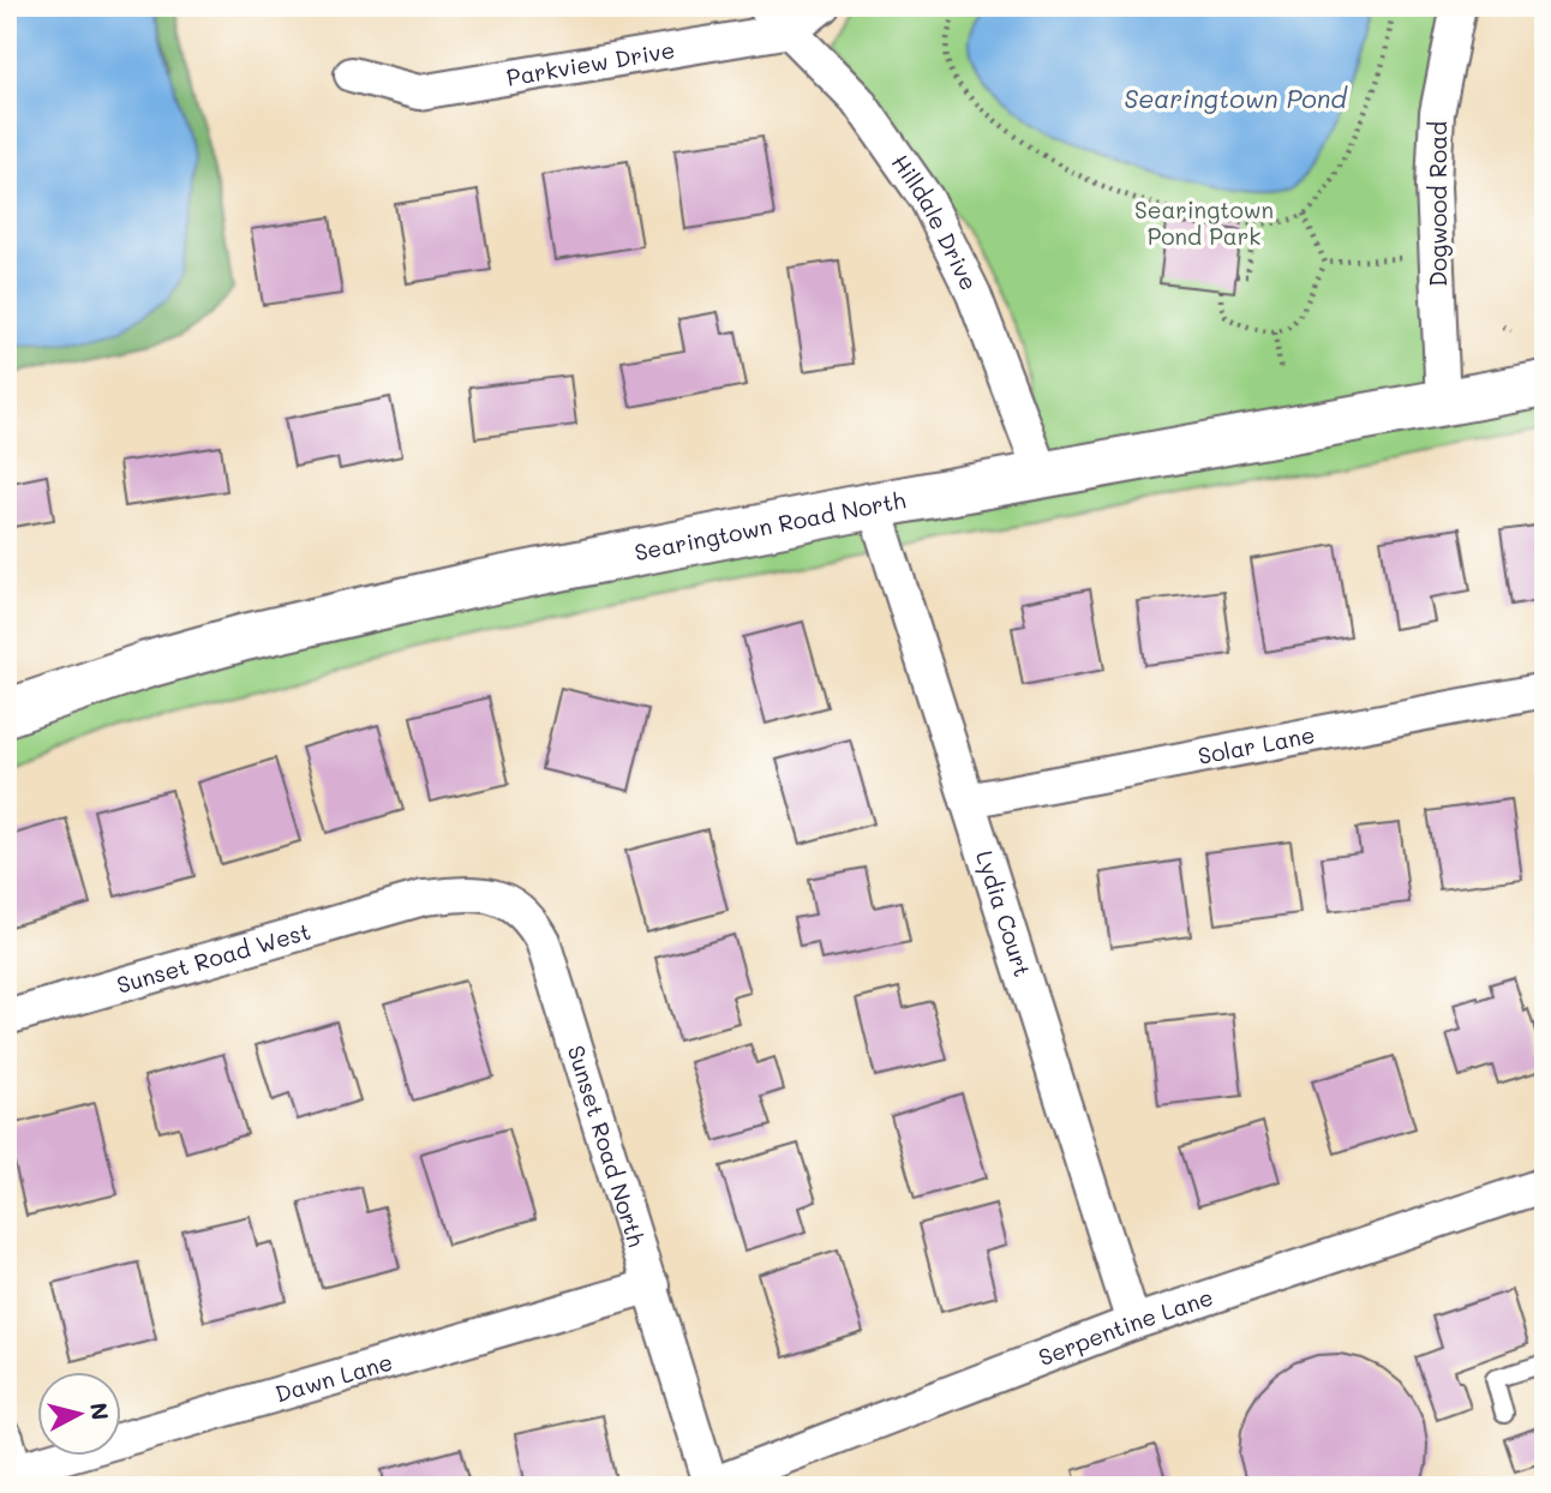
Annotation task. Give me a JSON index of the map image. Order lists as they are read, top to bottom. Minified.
{"streets":{"main road":["Searingtown Road North"],"street":["Parkview Drive","Dogwood Road","Hilldale Drive","Solar Lane","Lydia Court","Sunset Road West","Sunset Road North","Serpentine Lane","Dawn Lane"]},"crossings":[["Parkview Drive","Hilldale Drive"],["Dogwood Road","Searingtown Road North"],["Hilldale Drive","Searingtown Road North"],["Searingtown Road North","Lydia Court"],["Solar Lane","Lydia Court"],["Lydia Court","Serpentine Lane"],["Sunset Road West","Sunset Road North"],["Sunset Road North","Serpentine Lane"],["Sunset Road North","Dawn Lane"]],"water":["Searingtown Pond"],"parks":["Searingtown Pond Park"],"north":"right"}
